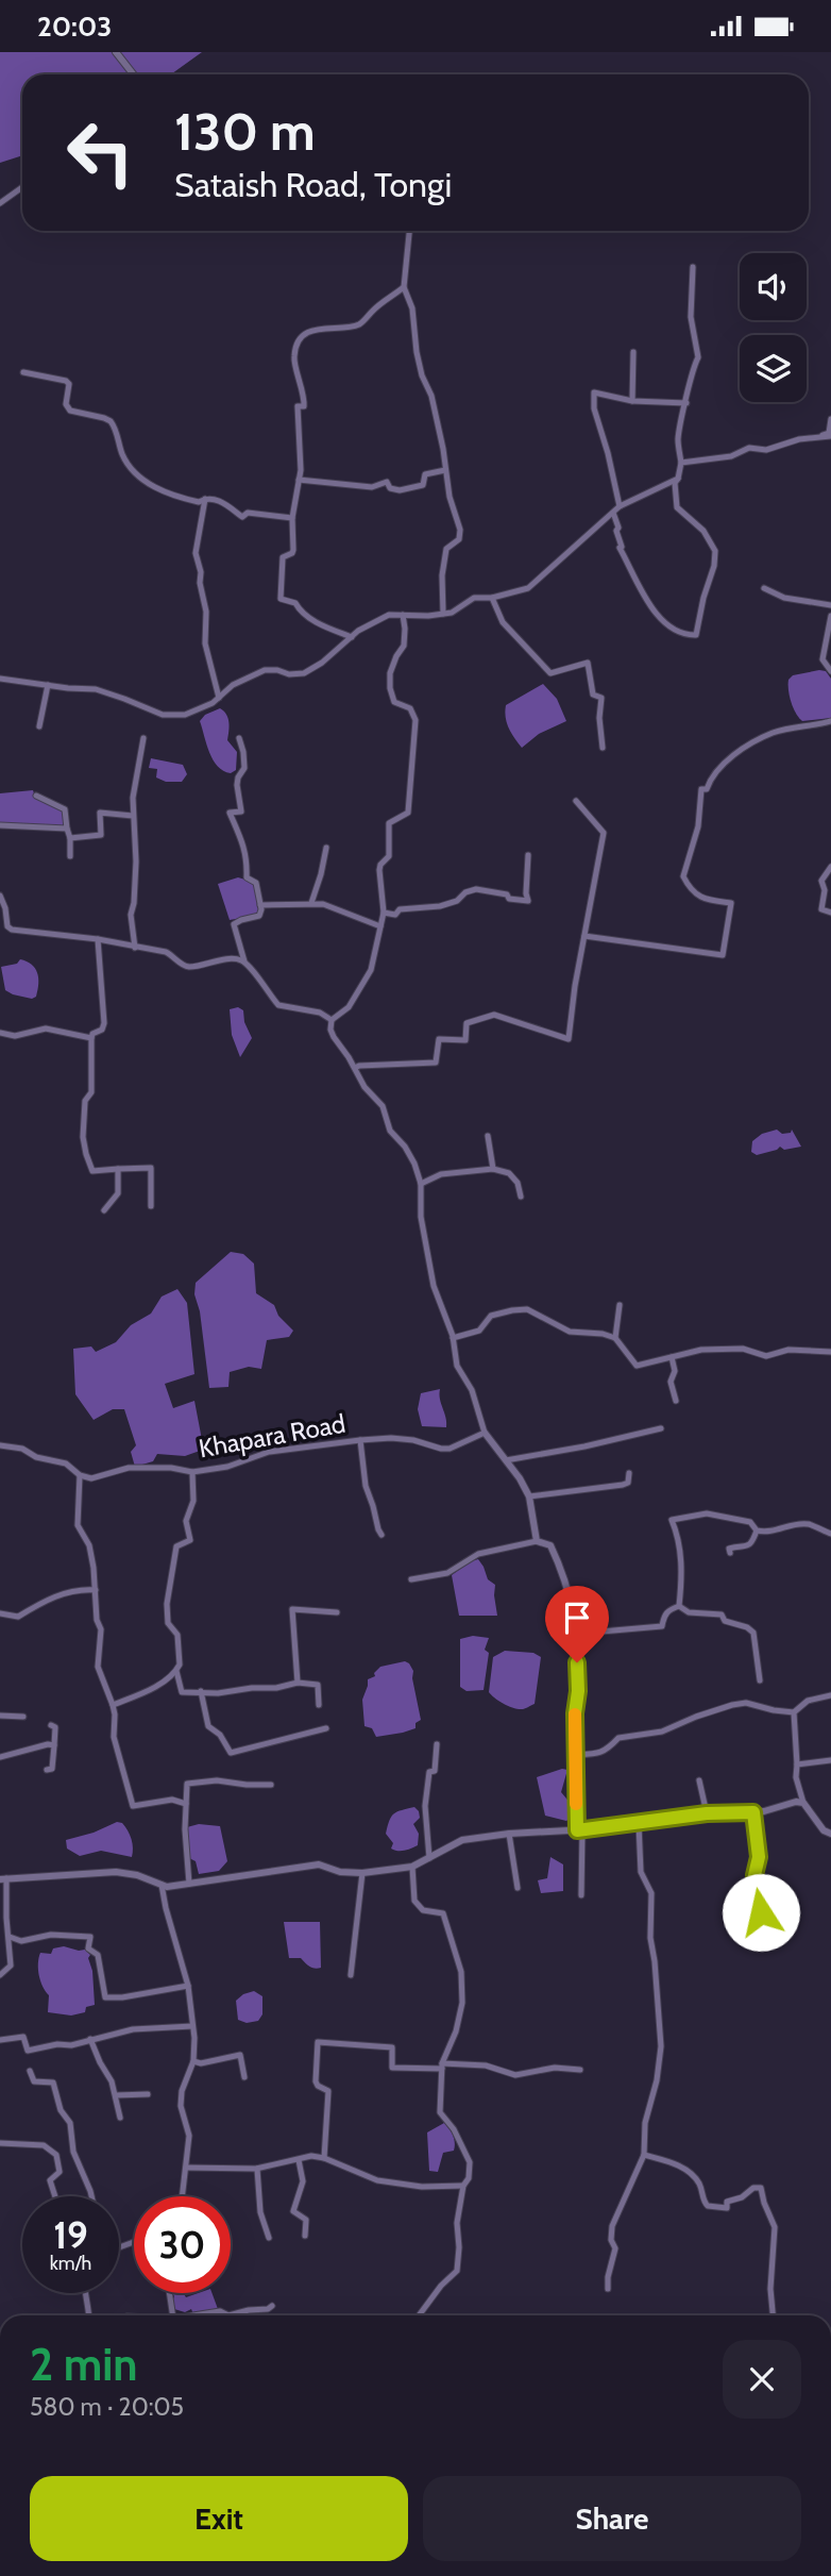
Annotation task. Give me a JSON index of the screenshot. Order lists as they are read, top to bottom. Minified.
{"streets":{"street":["Khapara Road"]},"page":{"status":"20:03","turn":["130 m","Sataish Road, Tongi"],"speed":"19 km/h","limit":"30","heading":["2 min","580 m · 20:05"],"buttons":["Exit","Share"]}}
